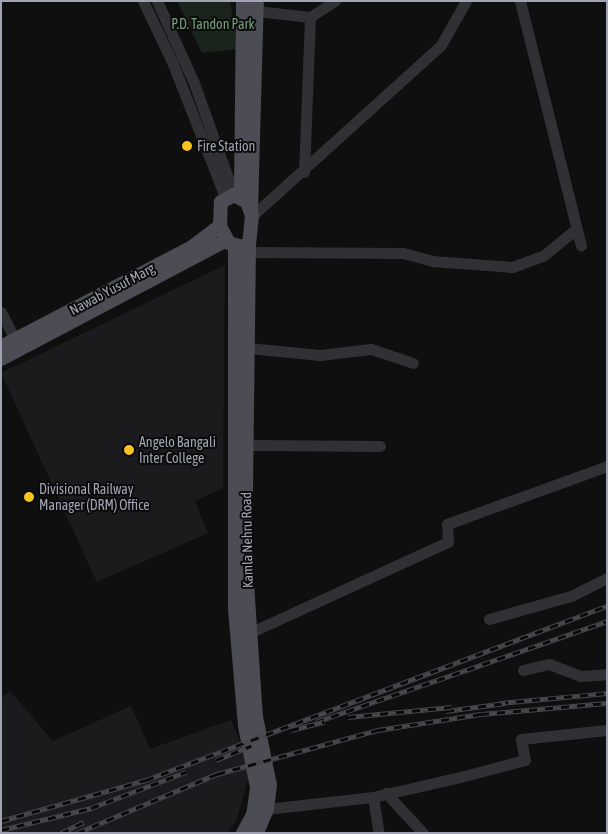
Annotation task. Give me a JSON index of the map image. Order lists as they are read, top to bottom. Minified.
{"streets":{"main road":["Nawab Yusuf Marg","Kamla Nehru Road"]},"parks":["P.D. Tandon Park"],"places":["Fire Station","Angelo Bangali Inter College","Divisional Railway Manager (DRM) Office"]}
